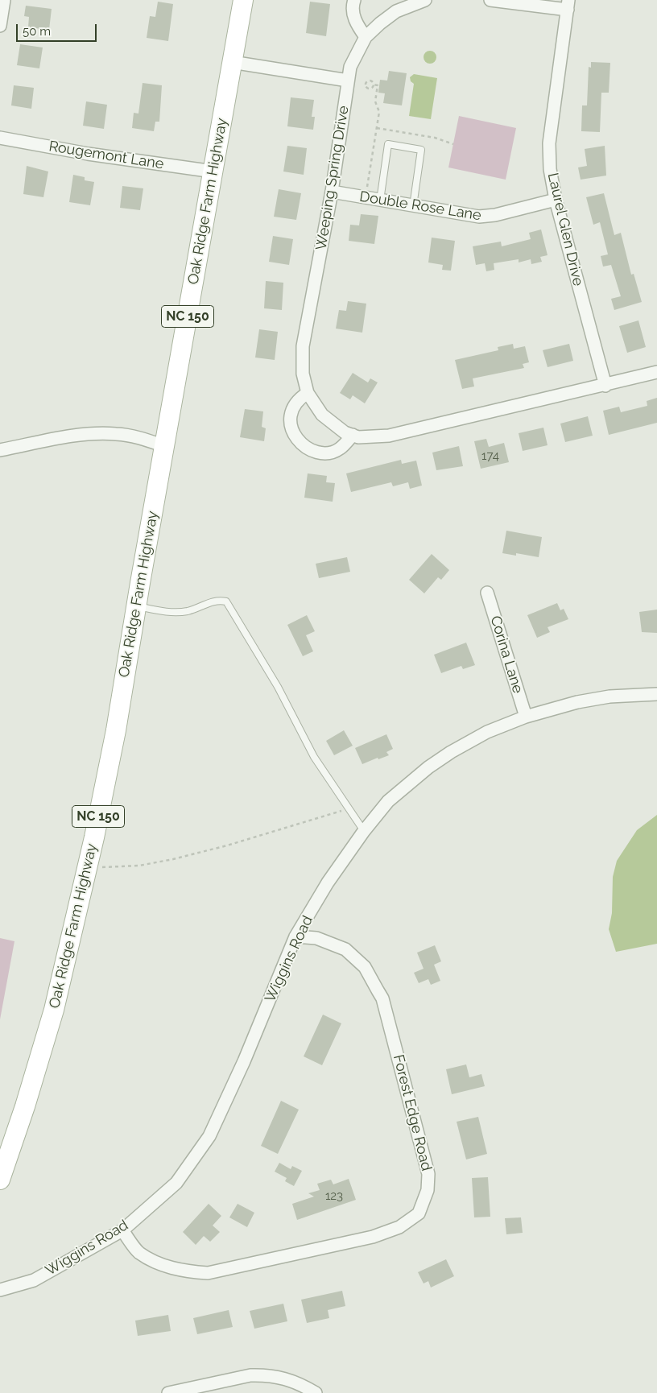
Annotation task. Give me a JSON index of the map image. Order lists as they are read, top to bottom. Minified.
{"streets":{"main road":["Oak Ridge Farm Highway","NC 150"],"street":["Rougemont Lane","Weeping Spring Drive","Double Rose Lane","Laurel Glen Drive","Corina Lane","Wiggins Road","Forest Edge Road"]},"crossings":[["Rougemont Lane","Oak Ridge Farm Highway"],["Weeping Spring Drive","Double Rose Lane"],["Weeping Spring Drive","Laurel Glen Drive"],["Double Rose Lane","Laurel Glen Drive"],["Corina Lane","Wiggins Road"],["Wiggins Road","Forest Edge Road"]],"house_numbers":["174","123"],"scale_bar":"50 m"}
